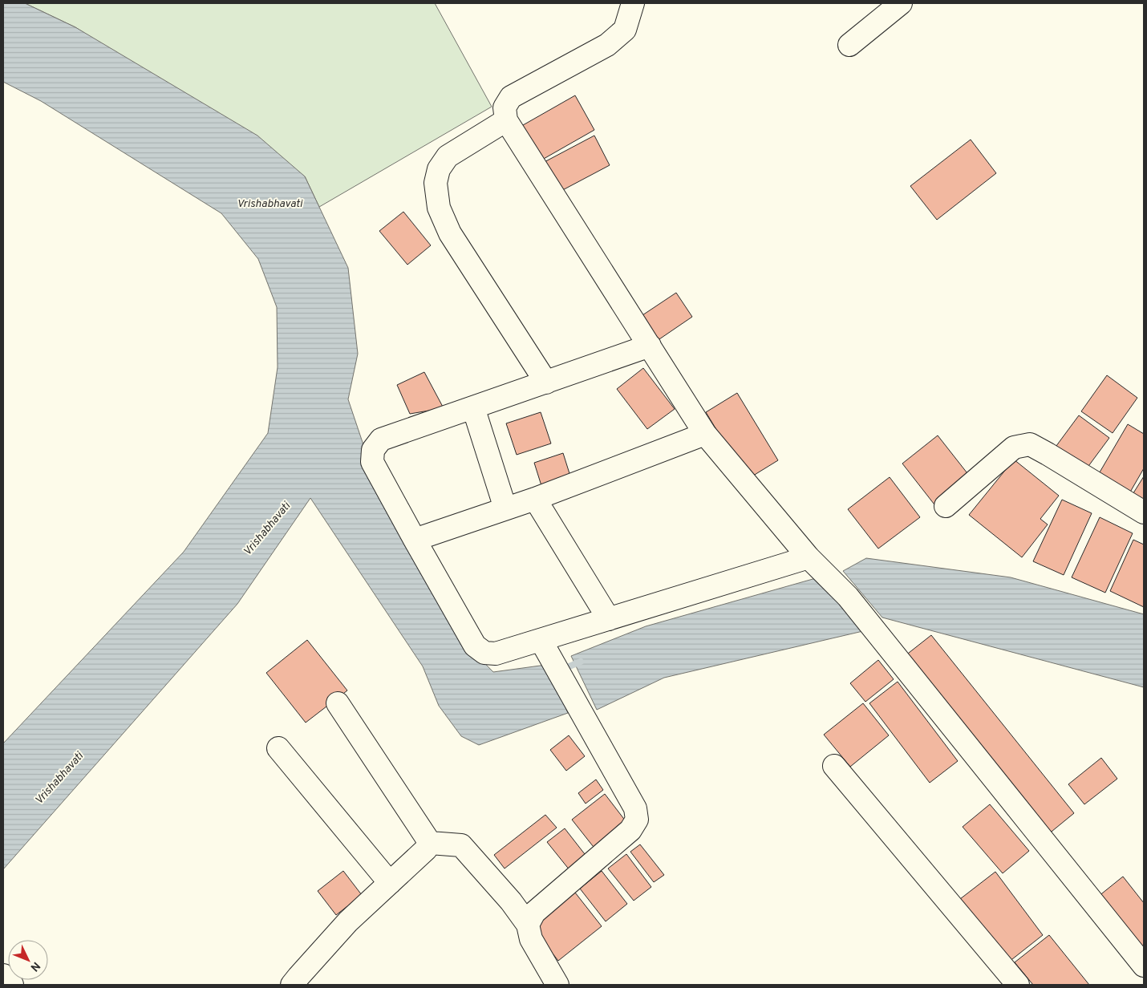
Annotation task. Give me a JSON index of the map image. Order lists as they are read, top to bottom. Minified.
{"water":["Vrishabhavati"],"north":"bottom right"}
